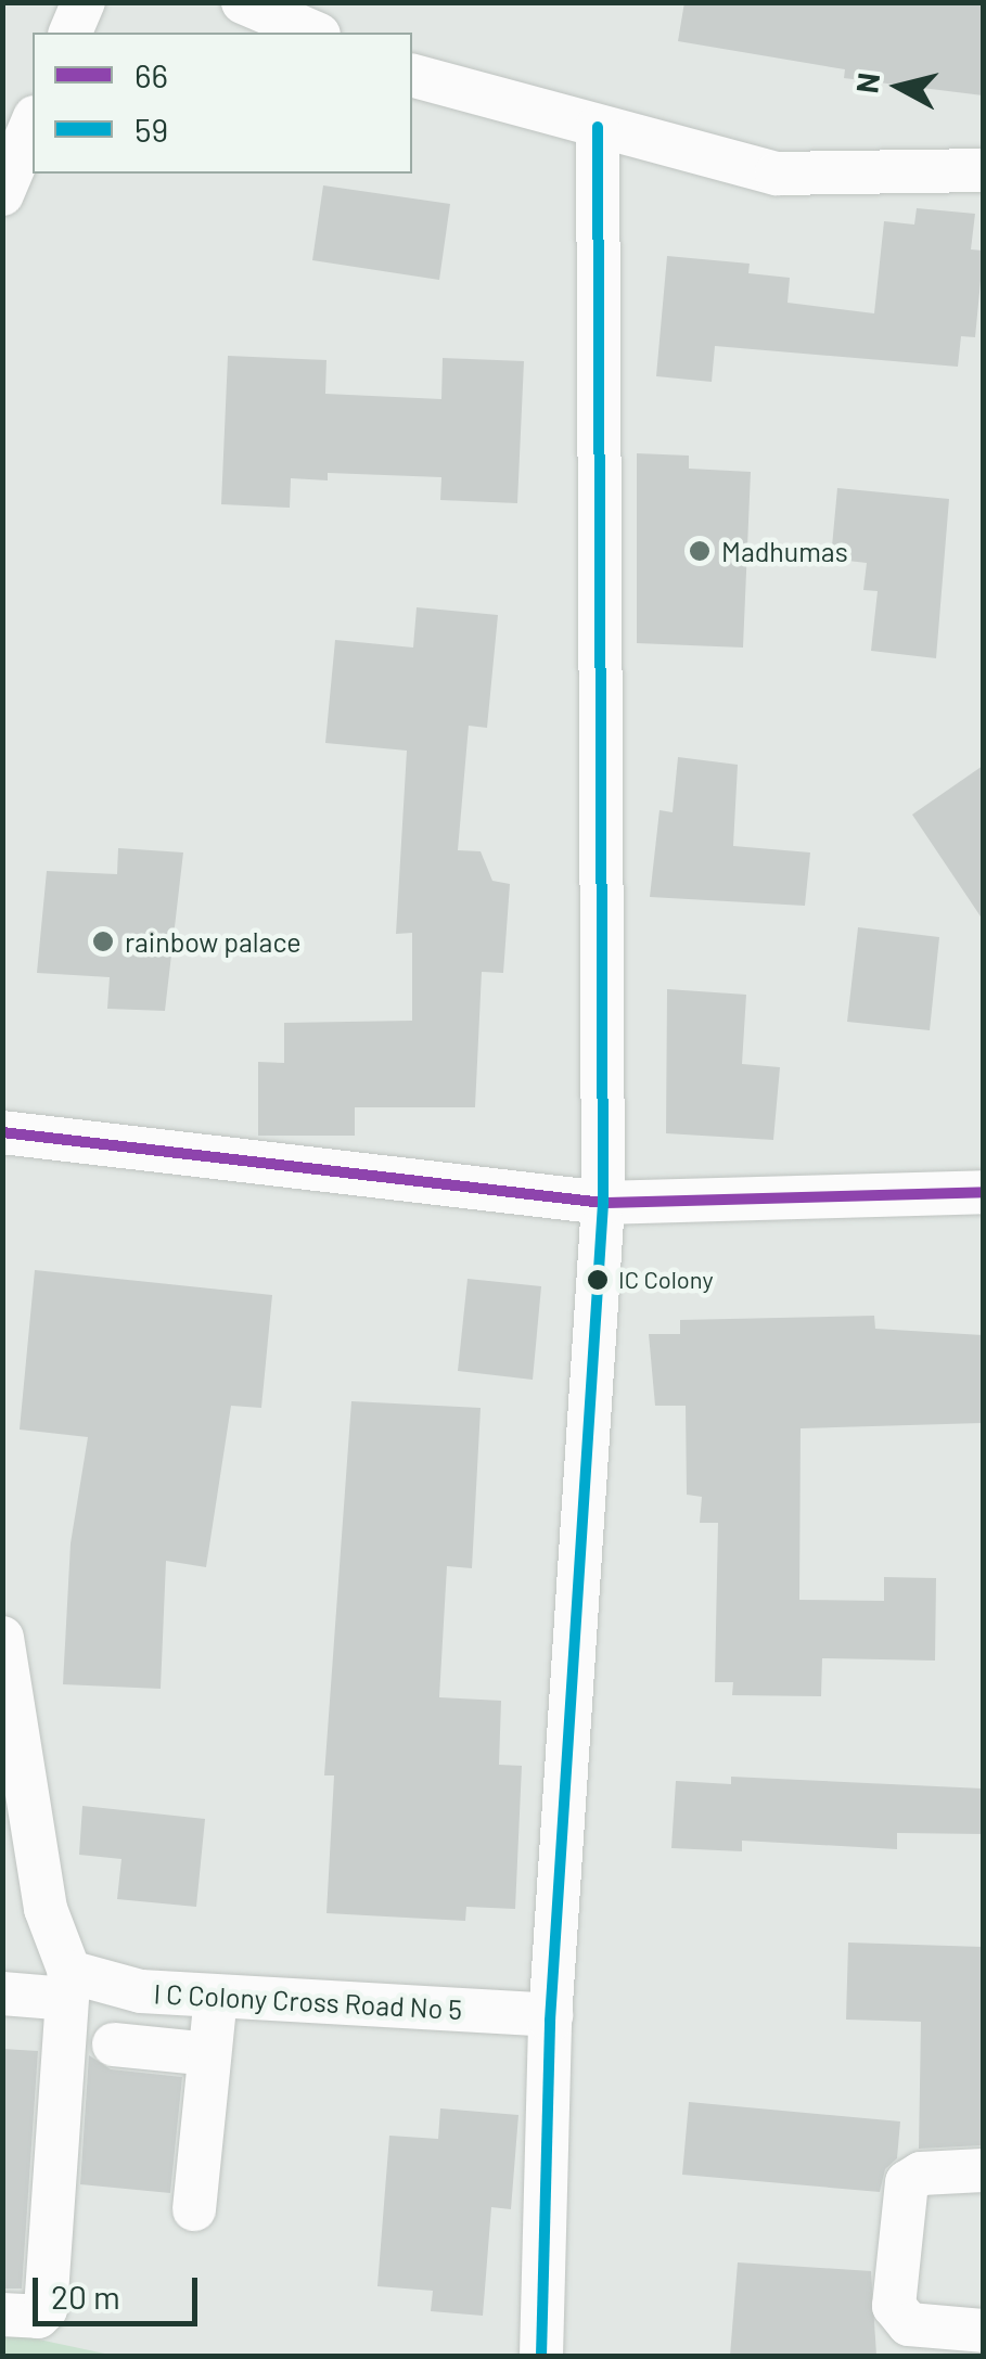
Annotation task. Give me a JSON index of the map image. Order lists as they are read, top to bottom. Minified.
{"streets":{"street":["I C Colony Cross Road No 5"]},"places":["Madhumas","rainbow palace","IC Colony"],"lines":["transit line 59","transit line 66"],"legend":["66","59"],"scale_bar":"20 m","north":"left"}
